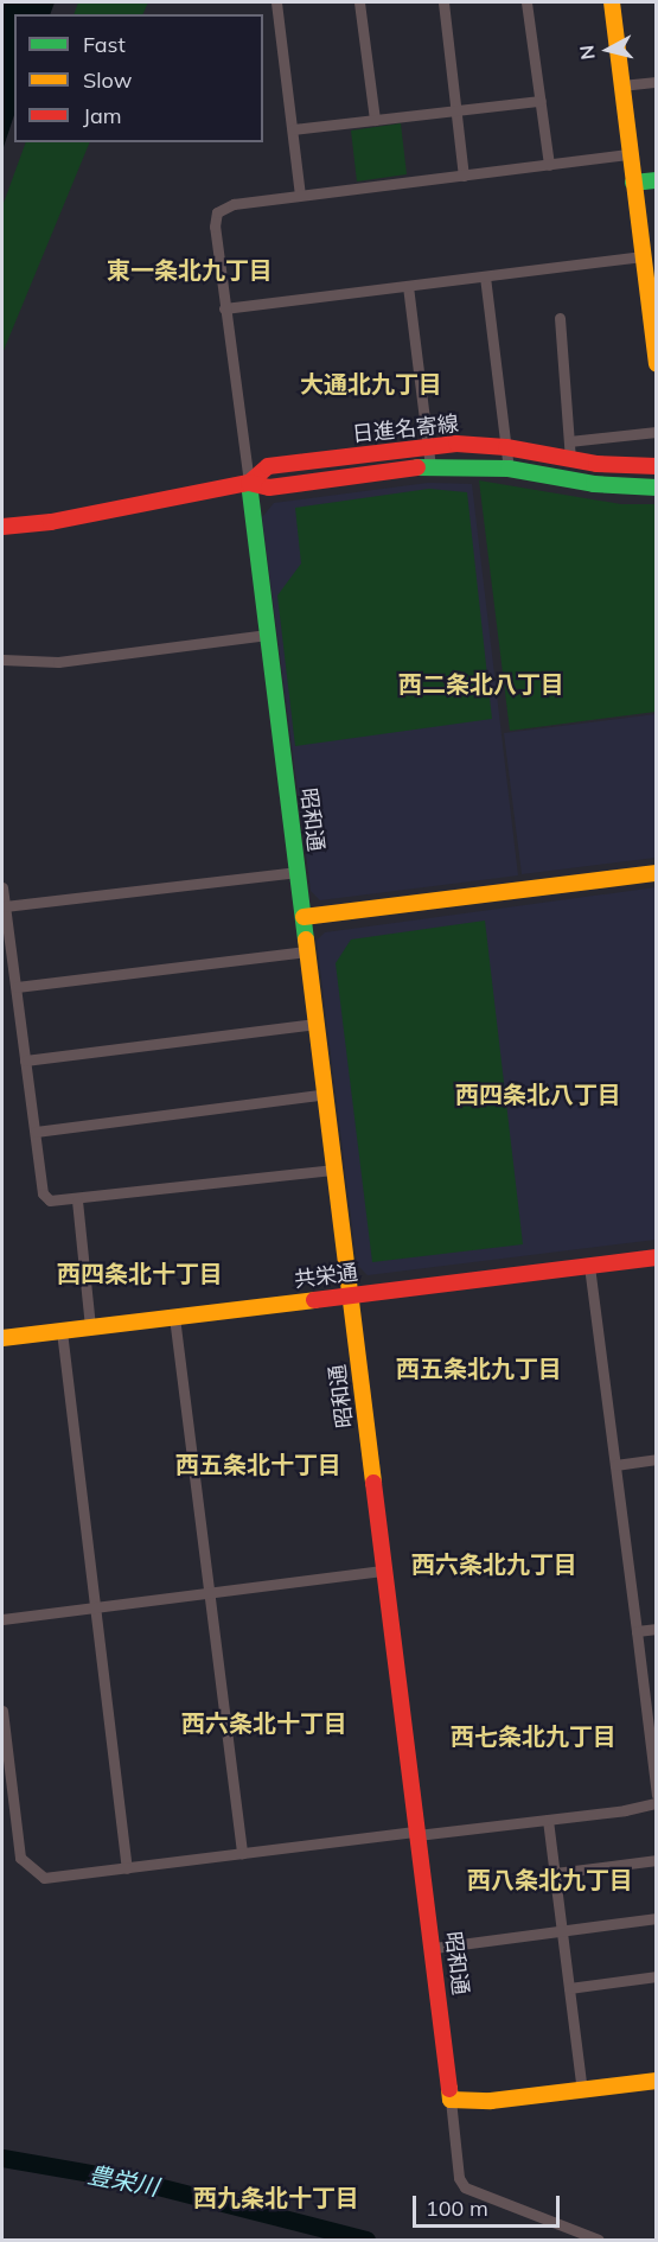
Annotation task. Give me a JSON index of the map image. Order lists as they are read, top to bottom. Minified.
{"streets":{"street":["日進名寄線","昭和通","共栄通"]},"crossings":[["日進名寄線","昭和通"],["昭和通","共栄通"]],"districts":["東一条北九丁目","大通北九丁目","西二条北八丁目","西四条北八丁目","西四条北十丁目","西五条北九丁目","西五条北十丁目","西六条北九丁目","西六条北十丁目","西七条北九丁目","西八条北九丁目","西九条北十丁目"],"water":["豊栄川"],"legend":["Fast","Slow","Jam"],"scale_bar":"100 m","north":"left"}
